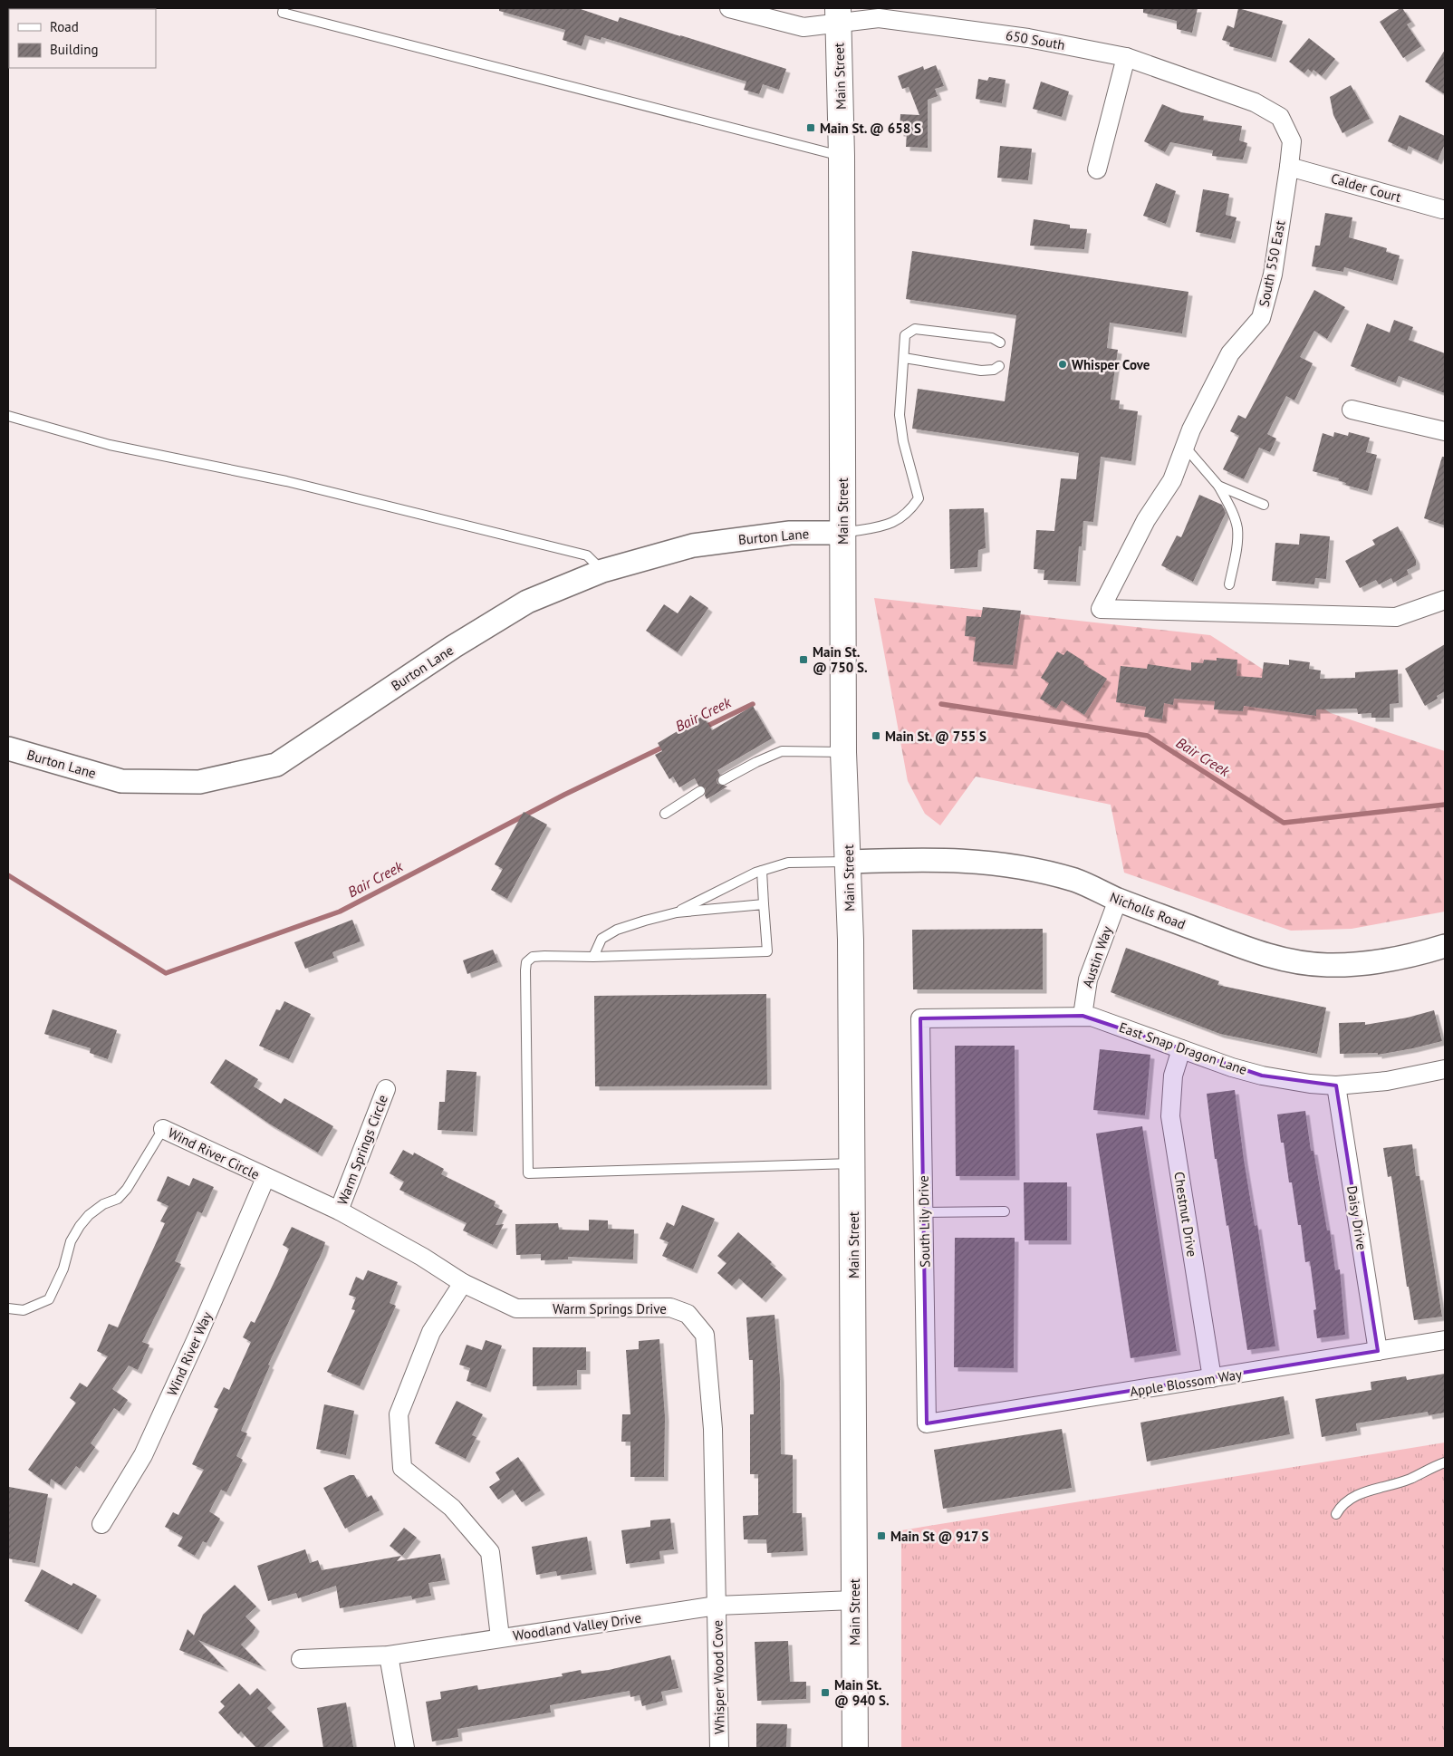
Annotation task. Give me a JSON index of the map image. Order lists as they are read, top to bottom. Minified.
{"streets":{"main road":["Main Street"],"street":["650 South","Calder Court","South 550 East","Burton Lane","Nicholls Road","Austin Way","East Snap Dragon Lane","Warm Springs Circle","Wind River Circle","Chestnut Drive","Daisy Drive","South Lily Drive","Warm Springs Drive","Wind River Way","Apple Blossom Way","Woodland Valley Drive","Whisper Wood Cove"]},"crossings":[["650 South","Main Street"],["650 South","Calder Court"],["650 South","South 550 East"],["Main Street","Burton Lane"],["Main Street","Nicholls Road"],["Main Street","Woodland Valley Drive"],["Calder Court","South 550 East"],["Nicholls Road","Austin Way"],["Austin Way","East Snap Dragon Lane"],["East Snap Dragon Lane","Chestnut Drive"],["East Snap Dragon Lane","Daisy Drive"],["East Snap Dragon Lane","South Lily Drive"],["Warm Springs Circle","Warm Springs Drive"],["Wind River Circle","Warm Springs Drive"],["Wind River Circle","Wind River Way"],["Chestnut Drive","Apple Blossom Way"],["Daisy Drive","Apple Blossom Way"],["South Lily Drive","Apple Blossom Way"],["Warm Springs Drive","Wind River Way"],["Warm Springs Drive","Woodland Valley Drive"],["Warm Springs Drive","Whisper Wood Cove"],["Woodland Valley Drive","Whisper Wood Cove"]],"water":["Bair Creek"],"places":{"transit":["Main St. @ 658 S","Main St. @ 750 S.","Main St. @ 755 S","Main St @ 917 S","Main St. @ 940 S."],"other":["Whisper Cove"]},"legend":["Road","Building"]}
